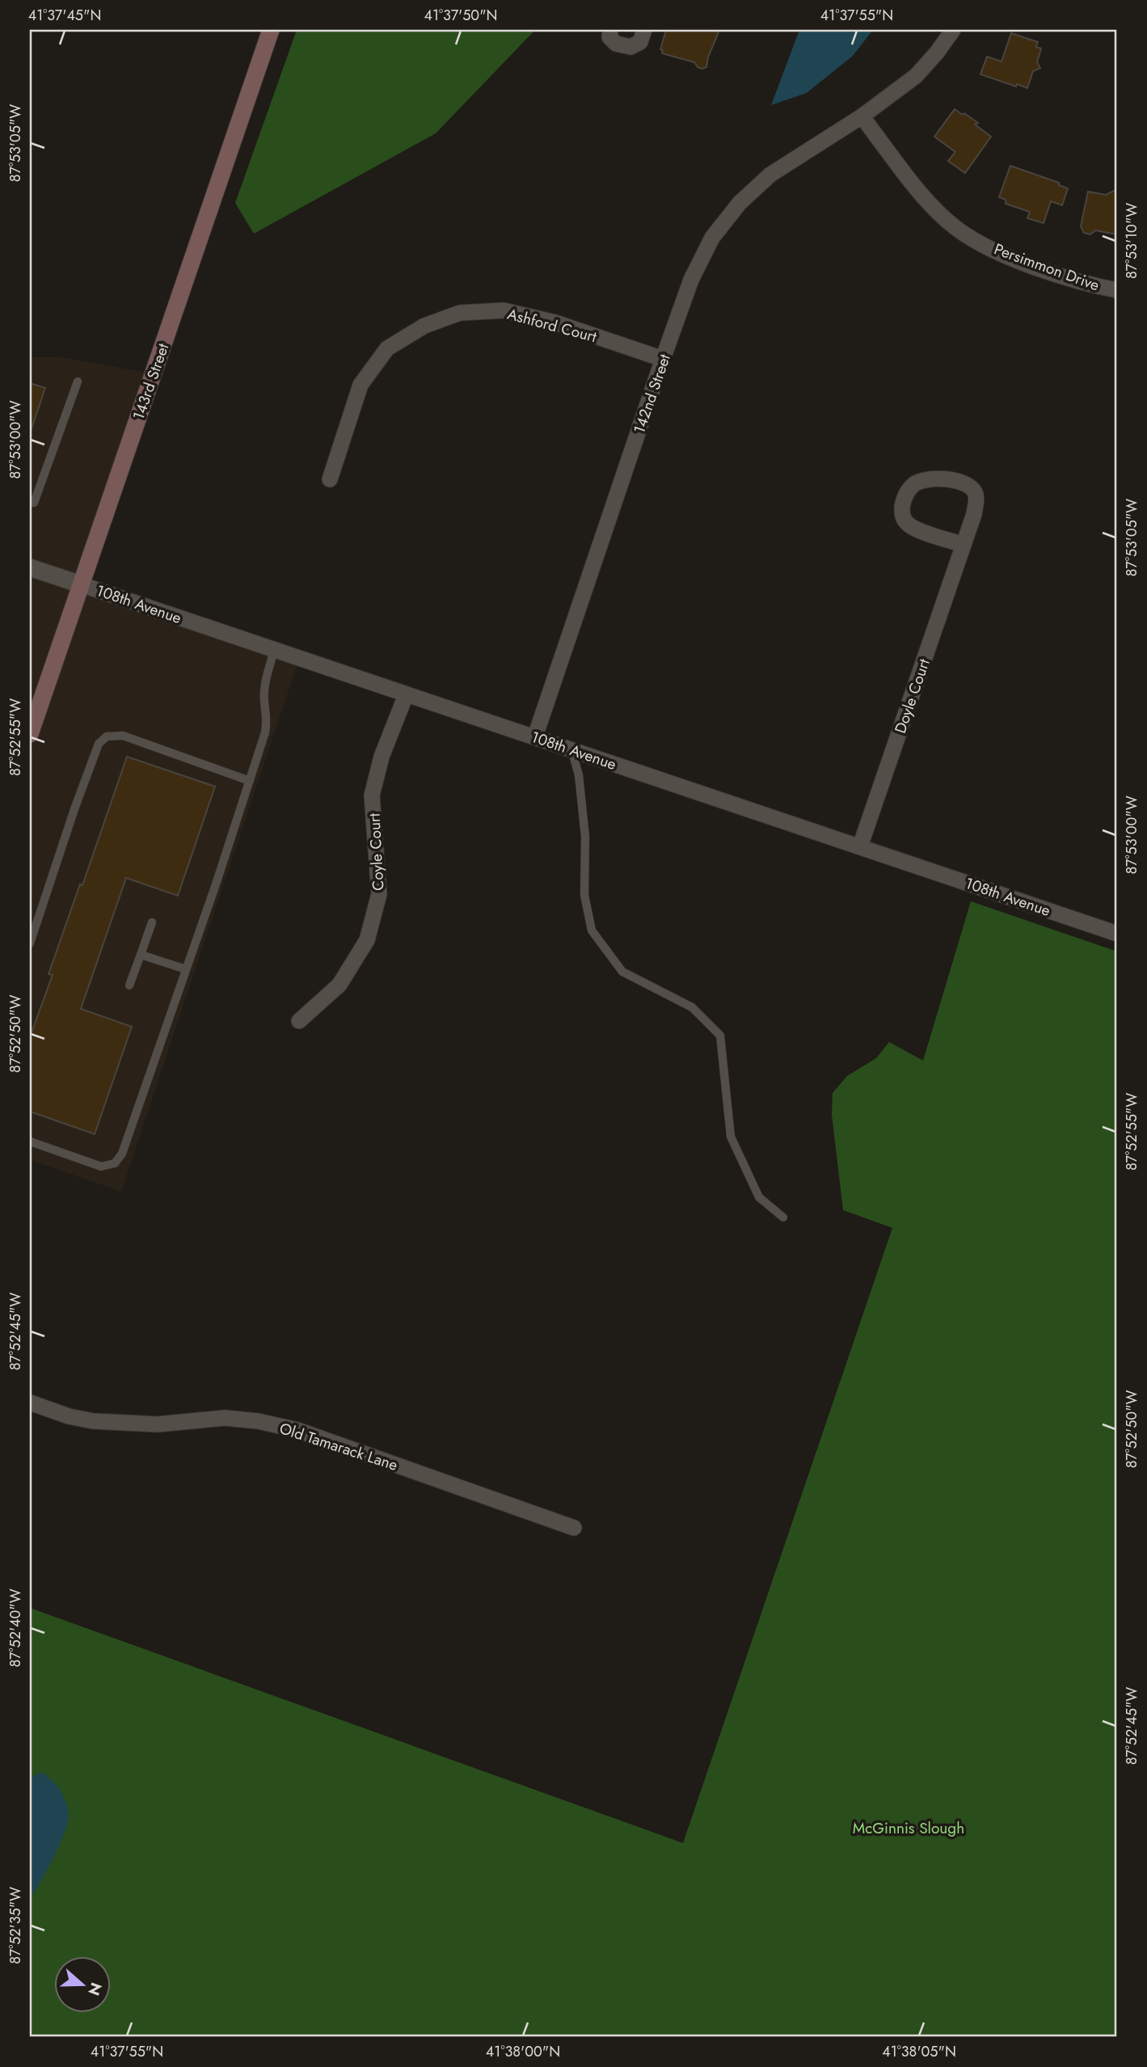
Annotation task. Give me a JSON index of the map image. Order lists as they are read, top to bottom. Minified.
{"streets":{"main road":["143rd Street"],"street":["Persimmon Drive","Ashford Court","142nd Street","108th Avenue","Doyle Court","Coyle Court","Old Tamarack Lane"]},"crossings":[["Persimmon Drive","142nd Street"],["Ashford Court","142nd Street"],["143rd Street","108th Avenue"],["142nd Street","108th Avenue"],["108th Avenue","Doyle Court"],["108th Avenue","Coyle Court"]],"parks":["McGinnis Slough"],"north":"right","coordinates":["41°37'45\"N","41°37'50\"N","41°37'55\"N","87°53'05\"W","87°53'10\"W","87°53'00\"W","87°52'55\"W","87°52'50\"W","87°52'45\"W","87°52'40\"W","87°52'35\"W","41°38'00\"N","41°38'05\"N"]}
